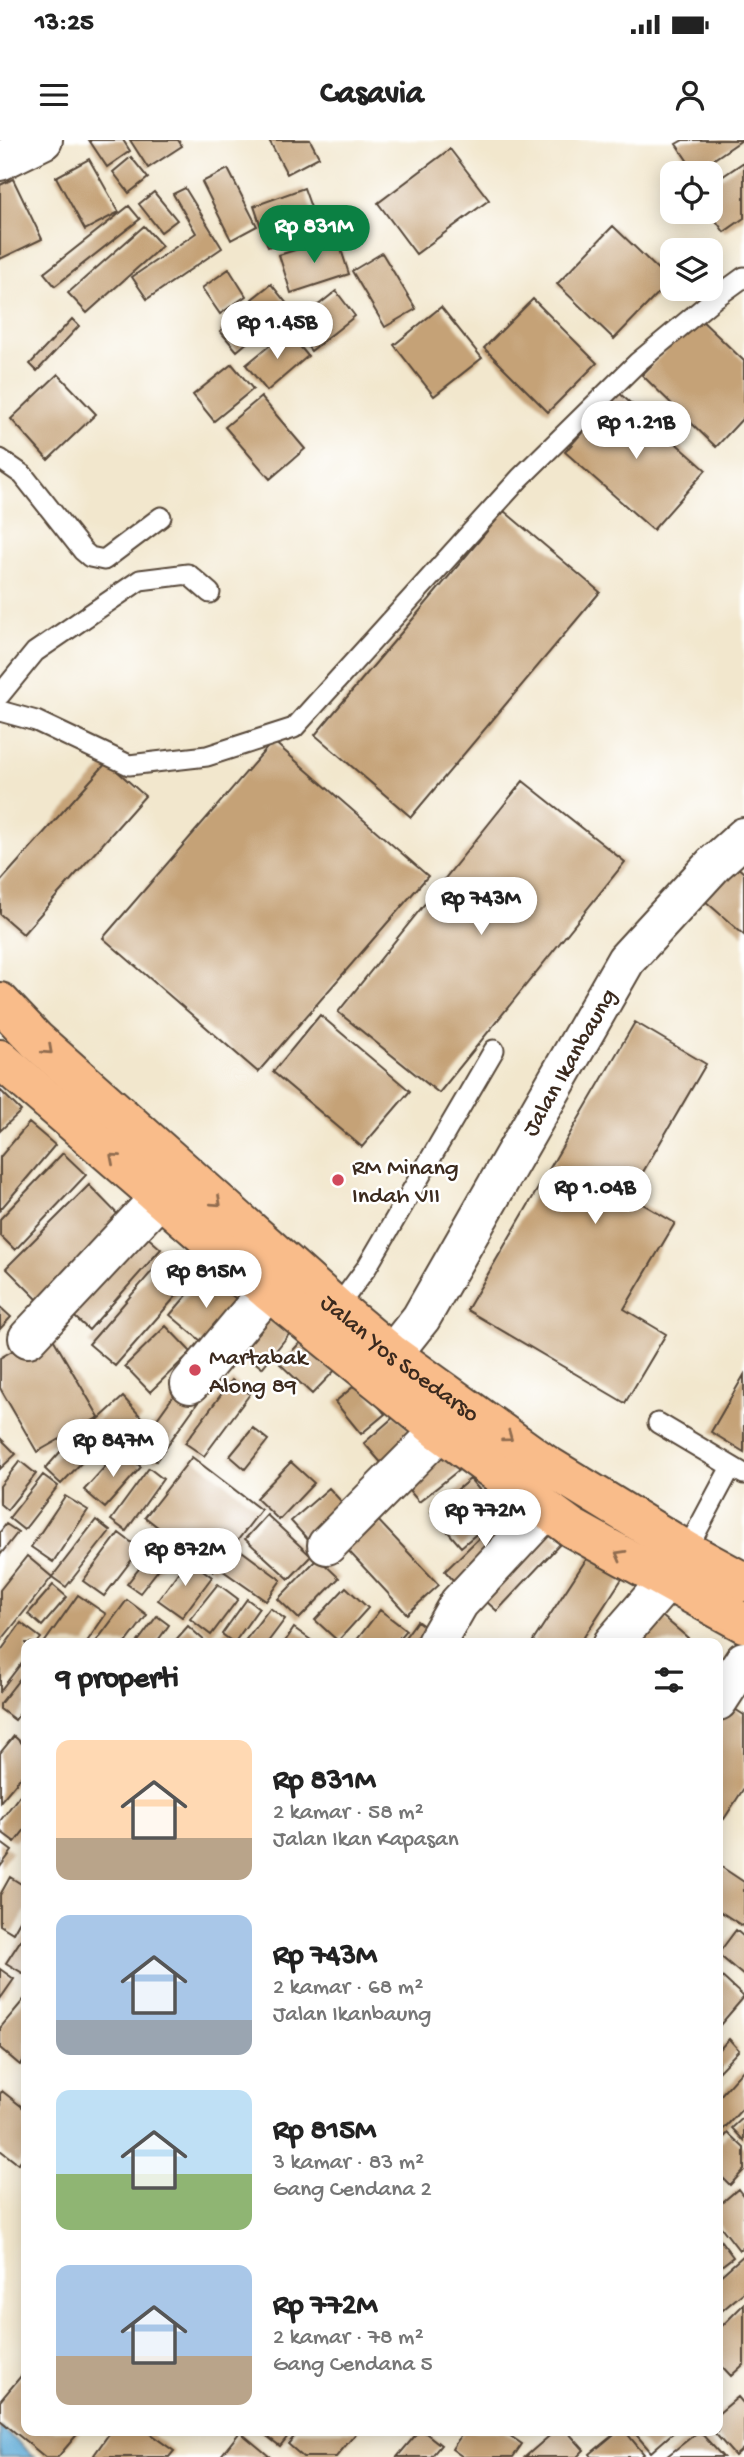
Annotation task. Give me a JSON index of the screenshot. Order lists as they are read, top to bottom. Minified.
{"streets":{"highway":["Jalan Yos Soedarso"],"street":["Jalan Ikanbaung"]},"crossings":[["Jalan Ikanbaung","Jalan Yos Soedarso"]],"places":["RM Minang Indah VII","Martabak Along 89"],"page":{"status":"13:25","header":"Casavia","price":["Rp 831M","Rp 1.45B","Rp 1.21B","Rp 743M","Rp 1.04B","Rp 815M","Rp 847M","Rp 772M","Rp 872M"],"heading":"9 properti","list":[{"name":"Rp 831M","note":"2 kamar · 58 m² · Jalan Ikan Kapasan"},{"name":"Rp 743M","note":"2 kamar · 68 m² · Jalan Ikanbaung"},{"name":"Rp 815M","note":"3 kamar · 83 m² · Gang Cendana 2"},{"name":"Rp 772M","note":"2 kamar · 78 m² · Gang Cendana 5"}]}}
